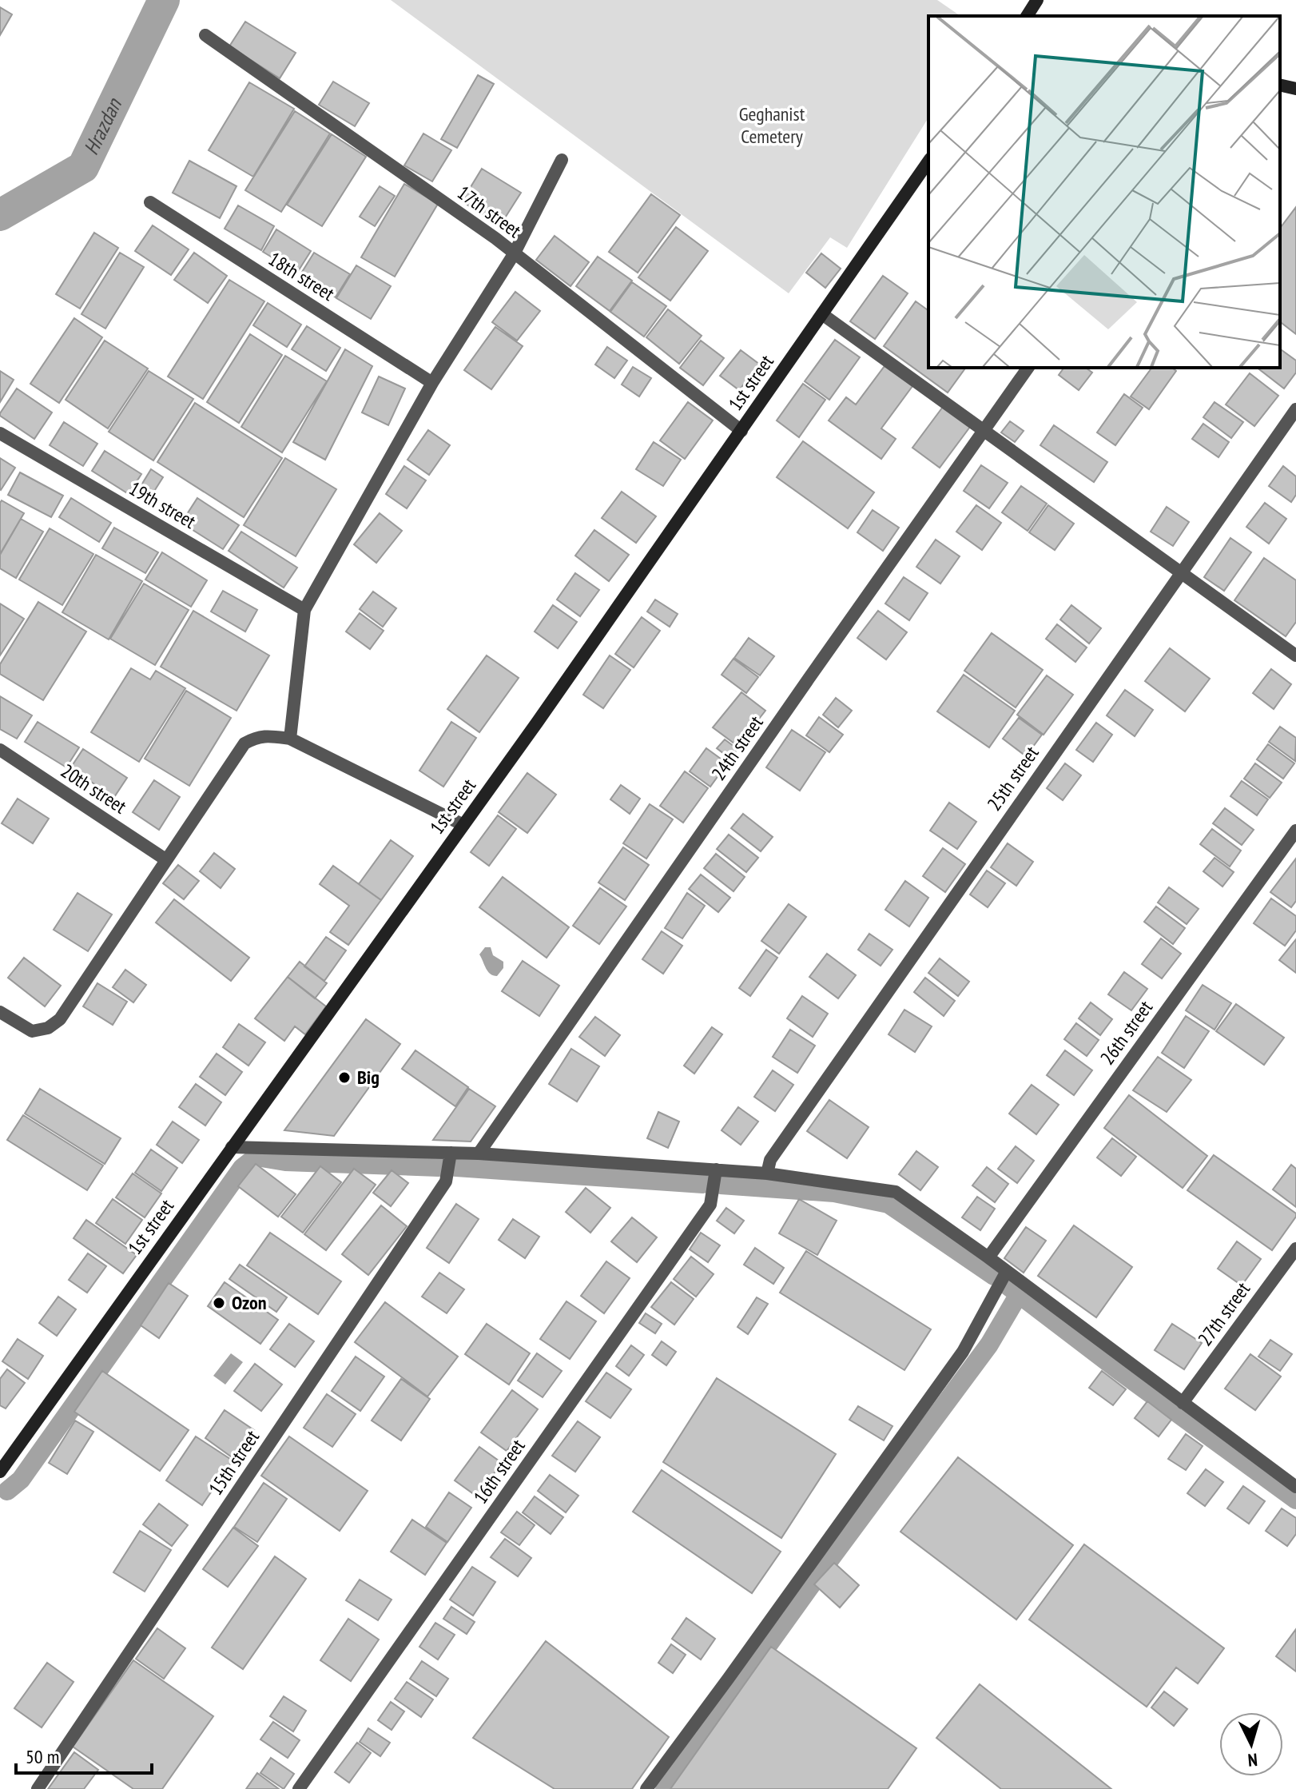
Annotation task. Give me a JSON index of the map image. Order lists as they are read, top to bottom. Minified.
{"streets":{"main road":["1st street"],"street":["17th street","18th street","19th street","24th street","25th street","20th street","26th street","27th street","15th street","16th street"]},"crossings":[["17th street","1st street"]],"water":["Hrazdan"],"parks":["Geghanist Cemetery"],"places":["Big","Ozon"],"scale_bar":"50 m","north":"bottom"}
